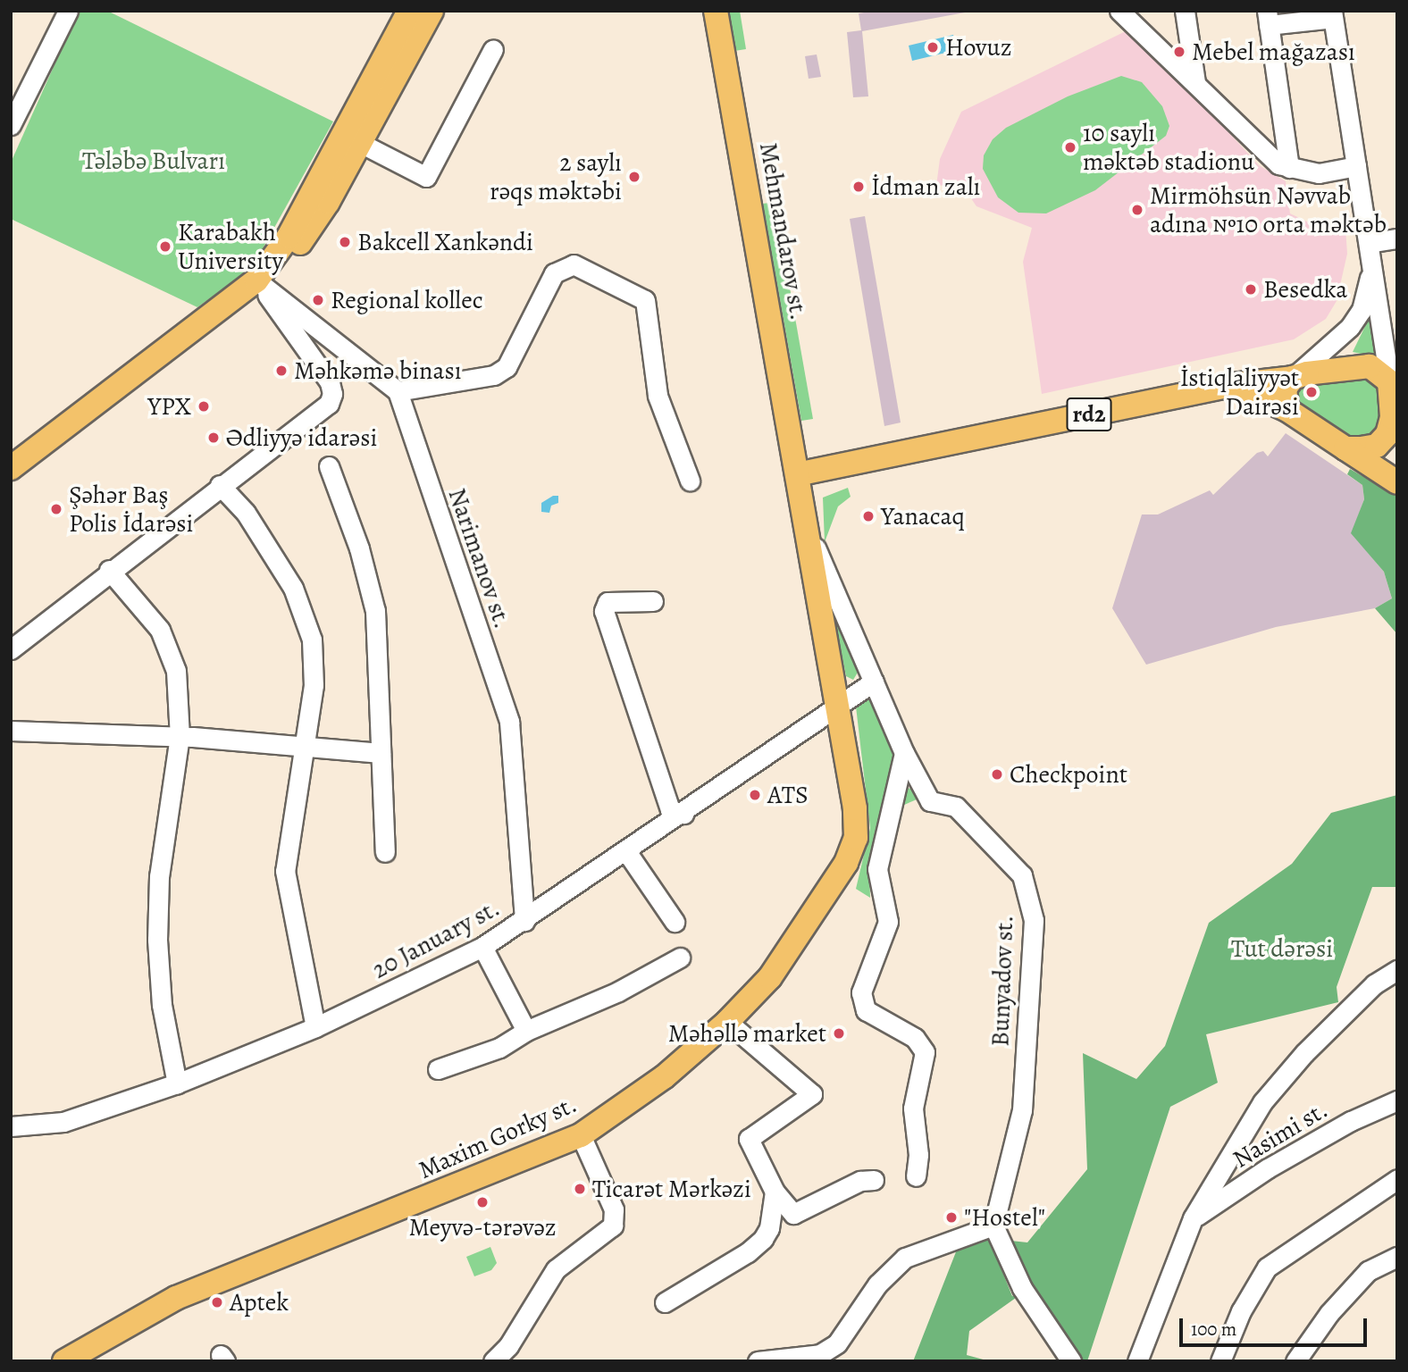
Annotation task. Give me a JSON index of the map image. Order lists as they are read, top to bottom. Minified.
{"streets":{"main road":["Mehmandarov st.","rd2","Maxim Gorky st."],"street":["Narimanov st.","20 January st.","Bunyadov st.","Nasimi st."]},"crossings":[["Mehmandarov st.","rd2"],["Mehmandarov st.","20 January st."],["Mehmandarov st.","Bunyadov st."],["Mehmandarov st.","Maxim Gorky st."],["Narimanov st.","20 January st."],["20 January st.","Bunyadov st."]],"parks":["Tələbə Bulvarı","Tut dərəsi"],"places":["Hovuz","Mebel mağazası","10 saylı məktəb stadionu","2 saylı rəqs məktəbi","İdman zalı","Mirmöhsün Nəvvab adına №10 orta məktəb","Bakcell Xankəndi","Karabakh University","Besedka","Regional kollec","Məhkəmə binası","İstiqlaliyyət Dairəsi","YPX","Ədliyyə idarəsi","Şəhər Baş Polis İdarəsi","Yanacaq","Checkpoint","ATS","Məhəllə market","Ticarət Mərkəzi","Meyvə-tərəvəz","\"Hostel\"","Aptek"],"scale_bar":"100 m"}
